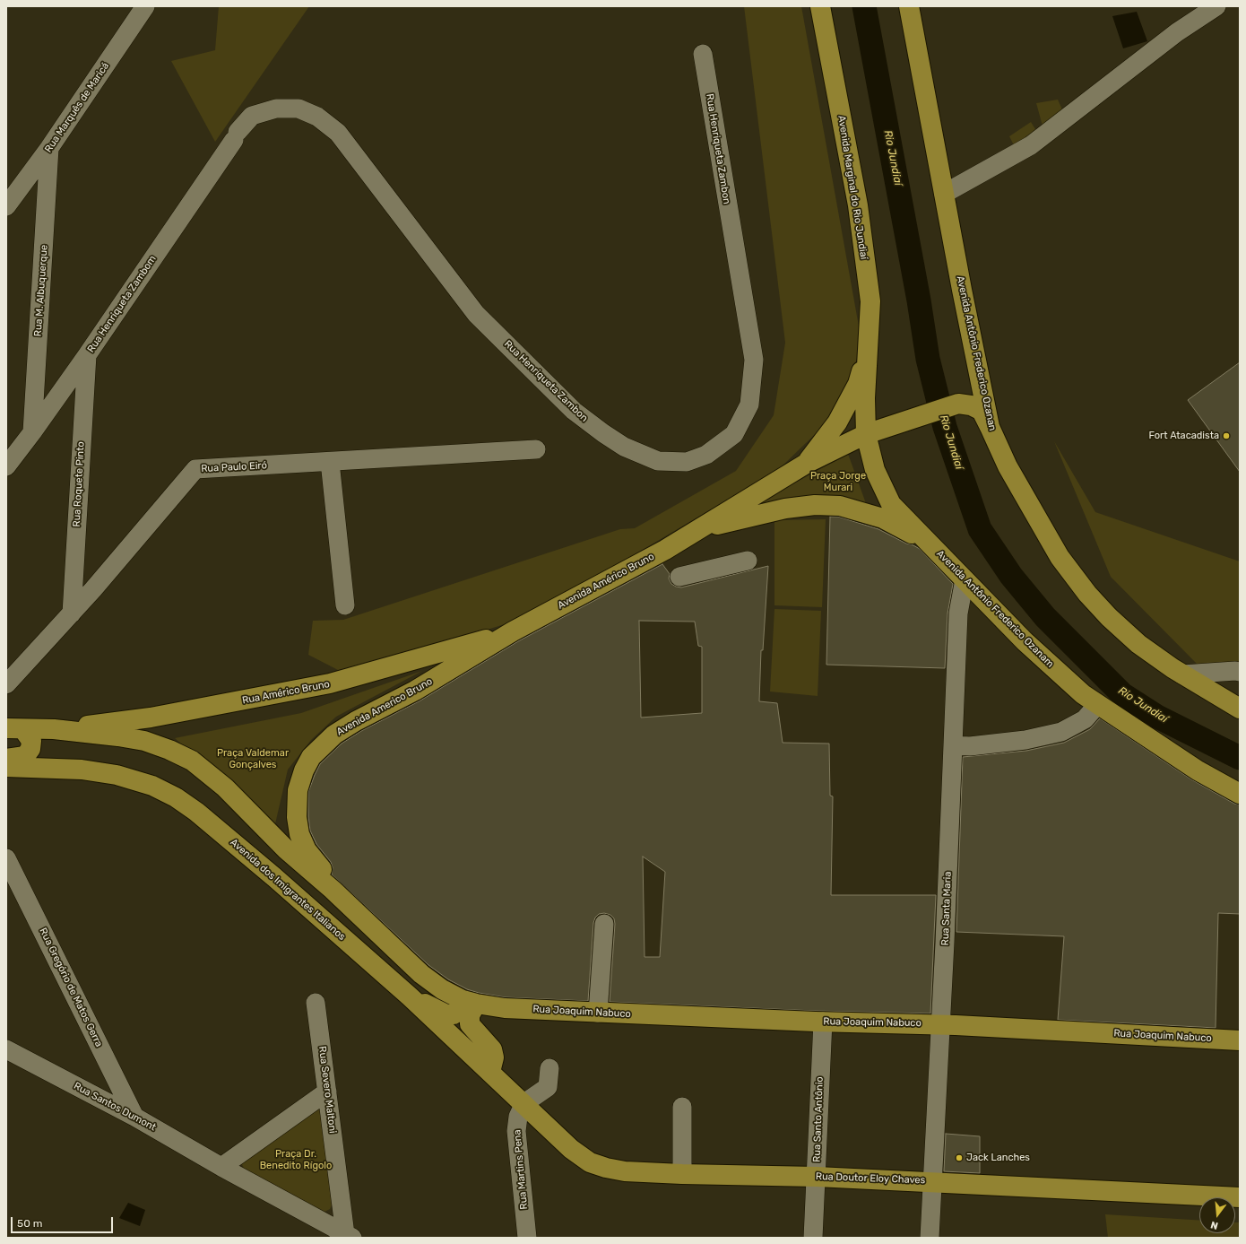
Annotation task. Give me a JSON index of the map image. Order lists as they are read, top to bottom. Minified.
{"streets":{"main road":["Avenida Marginal do Rio Jundiaí","Avenida Antônio Frederico Ozanan","Avenida Américo Bruno","Avenida Antônio Frederico Ozanam","Rua Américo Bruno","Avenida Americo Bruno","Avenida dos Imigrantes Italianos","Rua Joaquim Nabuco","Rua Doutor Eloy Chaves"],"street":["Rua Marquês de Maricá","Rua Henriqueta Zambon","Rua M. Albuquerque","Rua Henriqueta Zambom","Rua Paulo Eiró","Rua Roquete Pinto","Rua Santa Maria","Rua Gregório de Matos Gerra","Rua Severo Maltoni","Rua Santos Dumont","Rua Santo Antônio","Rua Martins Pena"]},"crossings":[["Rua Marquês de Maricá","Rua M. Albuquerque"],["Rua Henriqueta Zambon","Rua Henriqueta Zambom"],["Avenida Marginal do Rio Jundiaí","Avenida Antônio Frederico Ozanam"],["Rua M. Albuquerque","Rua Henriqueta Zambom"],["Rua Henriqueta Zambom","Rua Roquete Pinto"],["Rua Paulo Eiró","Rua Roquete Pinto"],["Avenida Américo Bruno","Rua Américo Bruno"],["Avenida Américo Bruno","Avenida Americo Bruno"],["Avenida Antônio Frederico Ozanam","Rua Santa Maria"],["Rua Américo Bruno","Avenida Americo Bruno"],["Avenida dos Imigrantes Italianos","Rua Martins Pena"],["Avenida dos Imigrantes Italianos","Rua Doutor Eloy Chaves"],["Rua Santa Maria","Rua Joaquim Nabuco"],["Rua Santa Maria","Rua Doutor Eloy Chaves"],["Rua Gregório de Matos Gerra","Rua Santos Dumont"],["Rua Joaquim Nabuco","Rua Santo Antônio"],["Rua Severo Maltoni","Rua Santos Dumont"],["Rua Santo Antônio","Rua Doutor Eloy Chaves"],["Rua Martins Pena","Rua Doutor Eloy Chaves"]],"water":["Rio Jundiaí"],"parks":["Praça Jorge Murari","Praça Valdemar Gonçalves","Praça Dr. Benedito Rígolo"],"places":["Fort Atacadista","Jack Lanches"],"scale_bar":"50 m","north":"bottom"}
